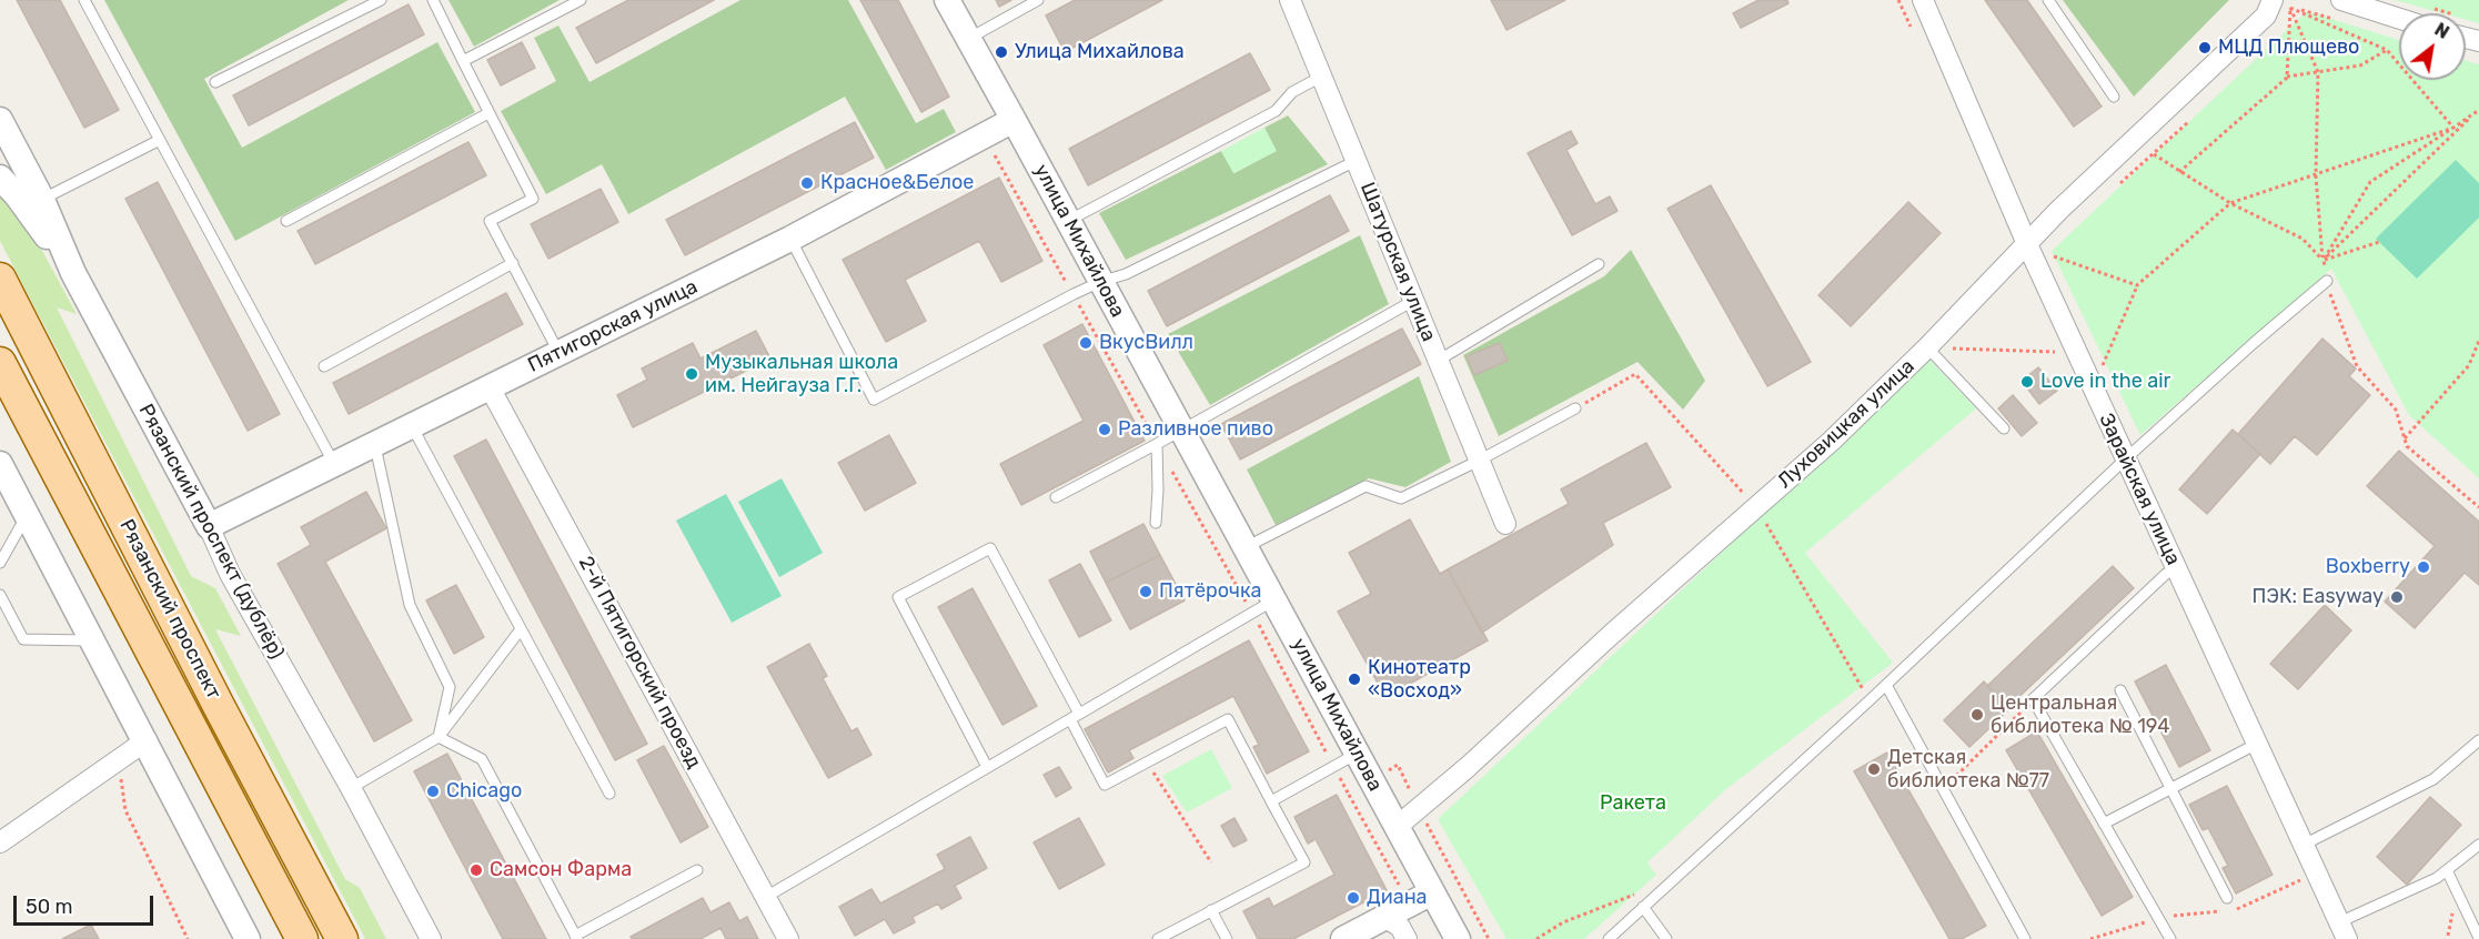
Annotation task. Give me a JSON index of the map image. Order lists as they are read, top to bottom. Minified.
{"streets":{"main road":["Рязанский проспект"],"street":["улица Михайлова","Шатурская улица","Пятигорская улица","Луховицкая улица","Зарайская улица","Рязанский проспект (дублёр)","2-й Пятигорский проезд"]},"crossings":[["улица Михайлова","Пятигорская улица"],["улица Михайлова","Луховицкая улица"],["Пятигорская улица","Рязанский проспект (дублёр)"],["Пятигорская улица","2-й Пятигорский проезд"],["Луховицкая улица","Зарайская улица"]],"parks":["Ракета"],"places":["МЦД Плющево","Улица Михайлова","Красное&Белое","ВкусВилл","Музыкальная школа им. Нейгауза Г.Г.","Love in the air","Разливное пиво","Boxberry","Пятёрочка","ПЭК: Easyway","Кинотеатр «Восход»","Центральная библиотека № 194","Детская библиотека №77","Chicago","Самсон Фарма","Диана"],"scale_bar":"50 m","north":"top right"}
